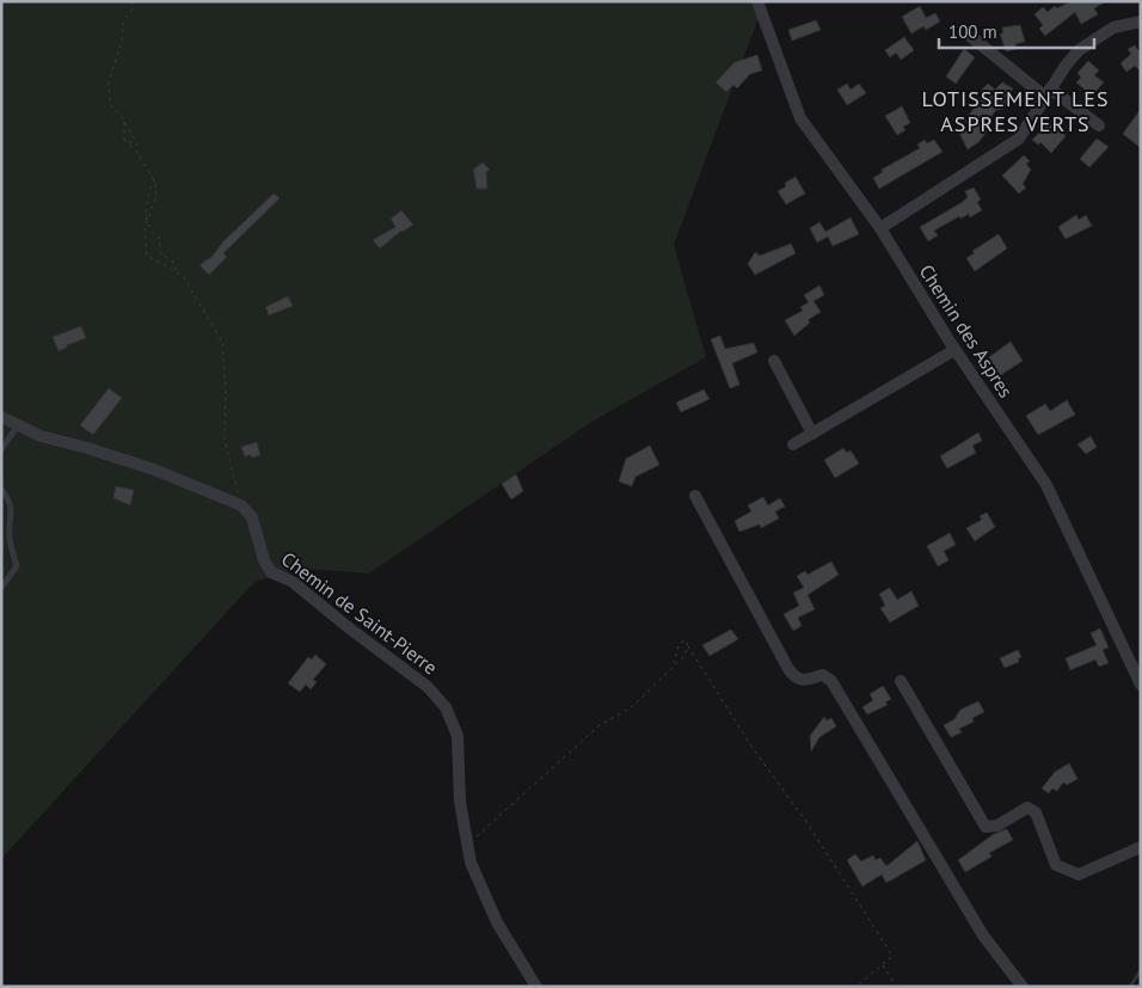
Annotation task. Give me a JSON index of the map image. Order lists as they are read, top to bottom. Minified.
{"streets":{"street":["Chemin des Aspres","Chemin de Saint-Pierre"]},"districts":["LOTISSEMENT LES ASPRES VERTS"],"scale_bar":"100 m"}
